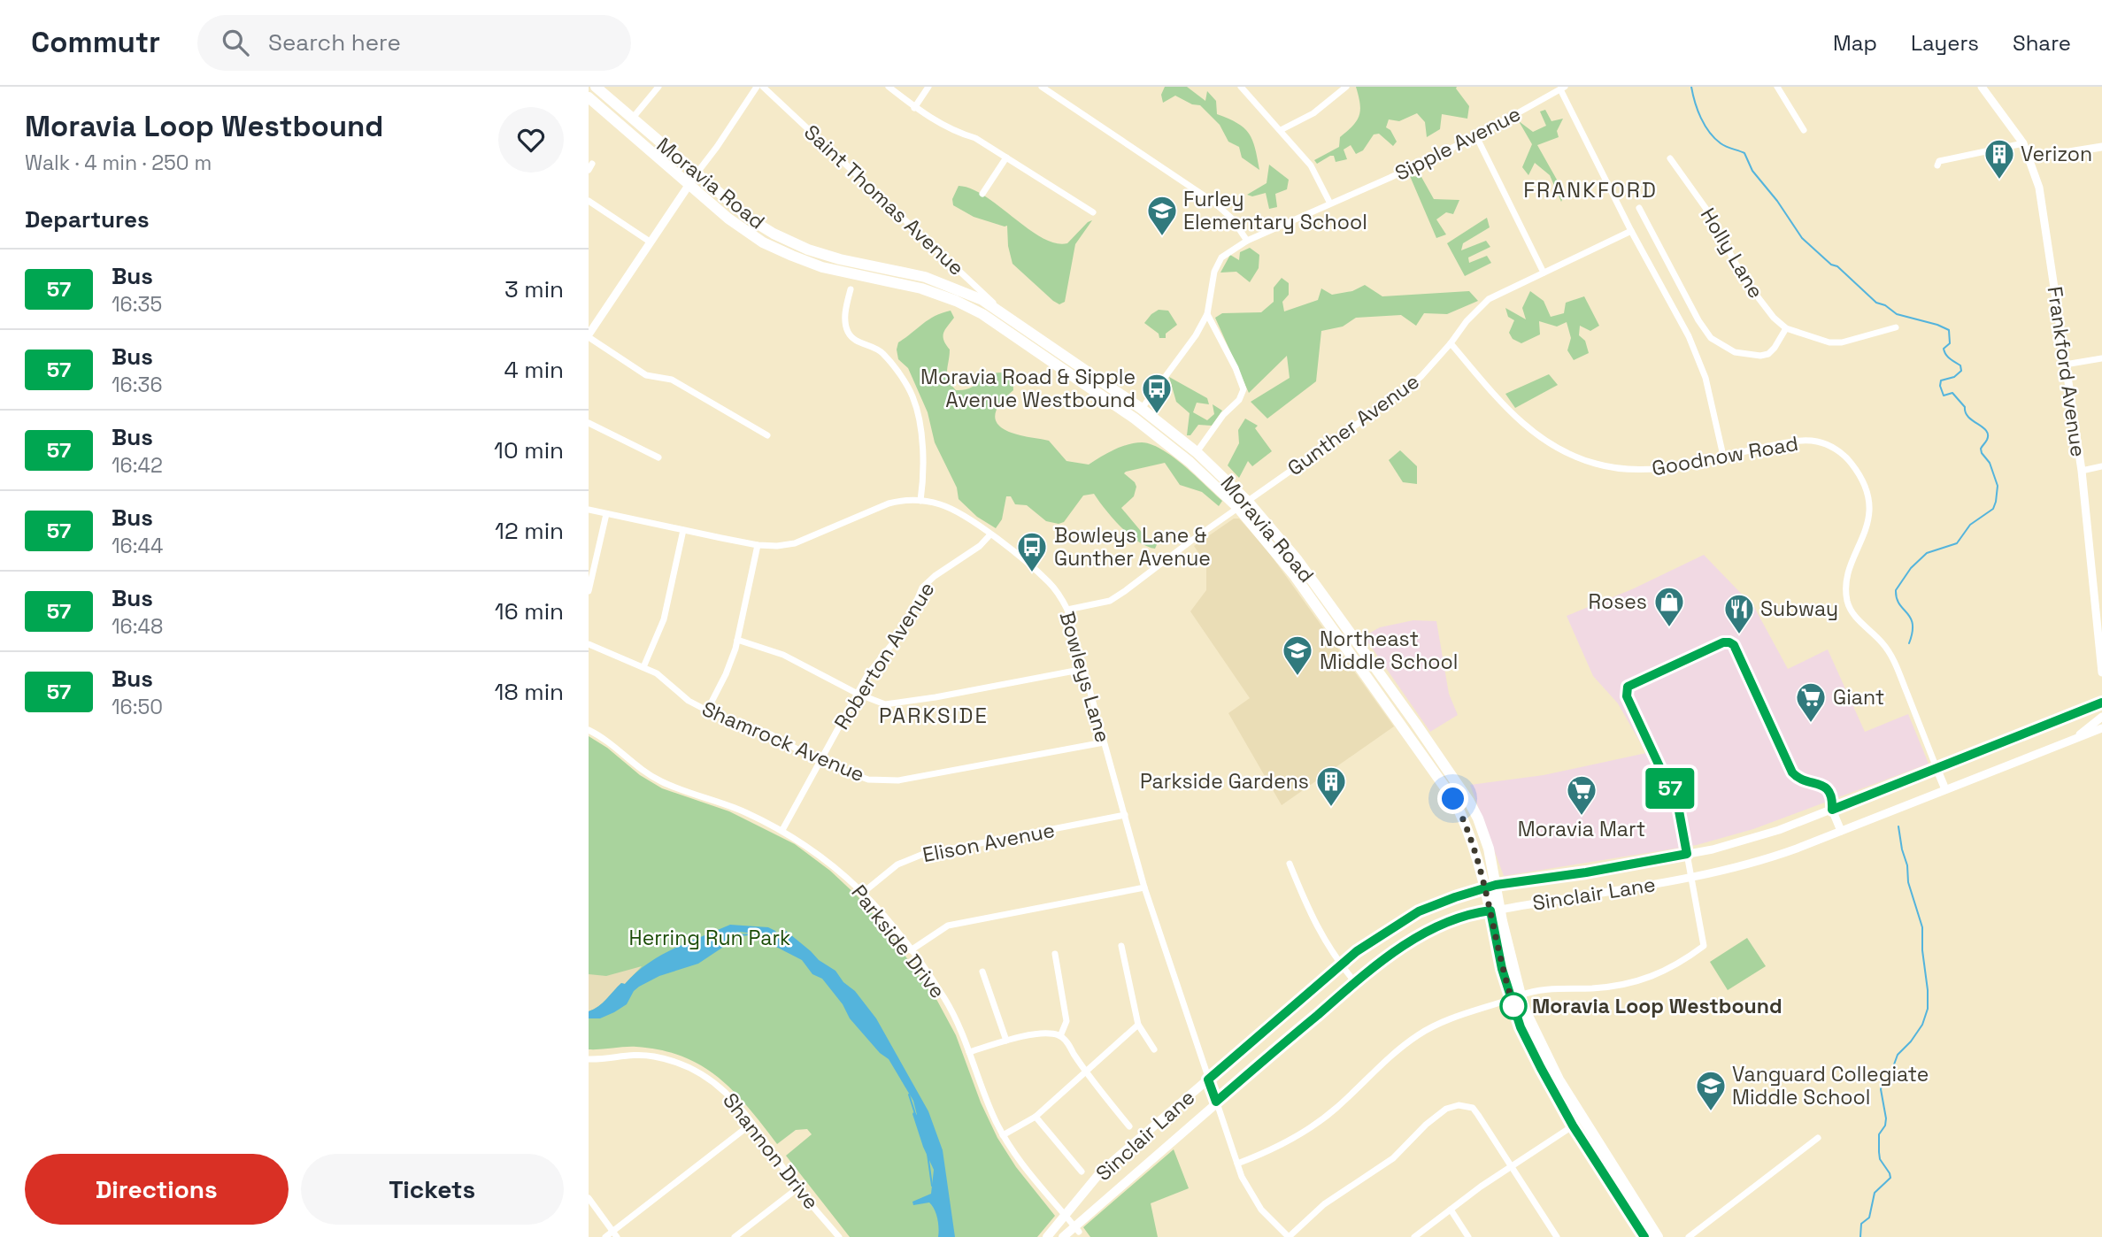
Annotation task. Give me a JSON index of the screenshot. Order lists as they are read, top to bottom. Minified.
{"streets":{"main road":["Moravia Road","Sinclair Lane"],"street":["Sipple Avenue","Saint Thomas Avenue","Holly Lane","Frankford Avenue","Gunther Avenue","Goodnow Road","Roberton Avenue","Bowleys Lane","Shamrock Avenue","Elison Avenue","Parkside Drive","Shannon Drive"]},"crossings":[["Moravia Road","Saint Thomas Avenue"],["Moravia Road","Gunther Avenue"],["Moravia Road","Sinclair Lane"],["Gunther Avenue","Goodnow Road"],["Gunther Avenue","Bowleys Lane"],["Goodnow Road","Sinclair Lane"],["Roberton Avenue","Bowleys Lane"],["Roberton Avenue","Shamrock Avenue"],["Roberton Avenue","Parkside Drive"],["Bowleys Lane","Shamrock Avenue"],["Bowleys Lane","Elison Avenue"],["Bowleys Lane","Sinclair Lane"],["Elison Avenue","Parkside Drive"],["Sinclair Lane","Parkside Drive"]],"districts":["FRANKFORD","PARKSIDE"],"parks":["Herring Run Park"],"places":{"building":["Verizon","Parkside Gardens"],"school or university":["Furley Elementary School","Northeast Middle School","Vanguard Collegiate Middle School"],"bus stop":["Moravia Road & Sipple Avenue Westbound","Bowleys Lane & Gunther Avenue"],"shop":["Roses"],"restaurant":["Subway"],"supermarket":["Giant","Moravia Mart"],"other":["Moravia Loop Westbound"]},"lines":["bus line 57"],"page":{"header":"Commutr","search":"Search here","nav":["Map","Layers","Share"],"heading":[["Moravia Loop Westbound","Walk · 4 min · 250 m"],"Departures"],"on_map":"57","list":[{"mark":"57","name":"Bus","note":"16:35","value":"3 min"},{"mark":"57","name":"Bus","note":"16:36","value":"4 min"},{"mark":"57","name":"Bus","note":"16:42","value":"10 min"},{"mark":"57","name":"Bus","note":"16:44","value":"12 min"},{"mark":"57","name":"Bus","note":"16:48","value":"16 min"},{"mark":"57","name":"Bus","note":"16:50","value":"18 min"}],"buttons":["Directions","Tickets"]}}
